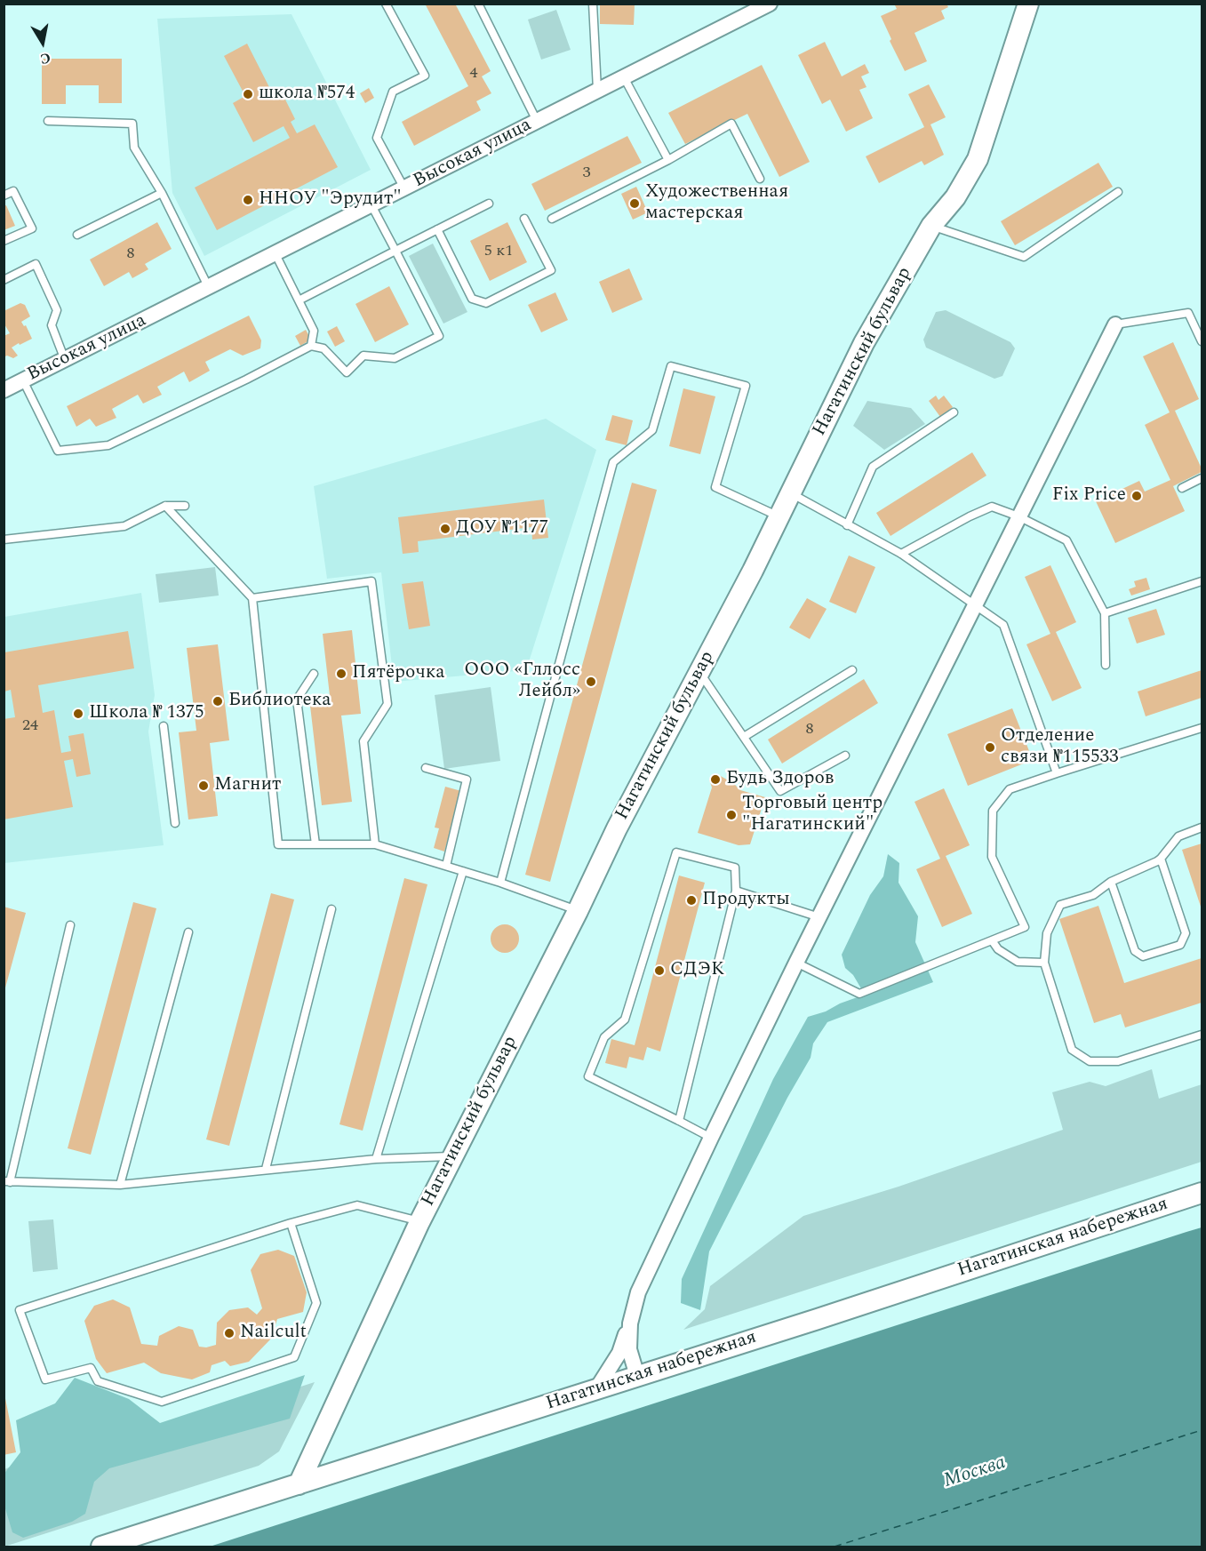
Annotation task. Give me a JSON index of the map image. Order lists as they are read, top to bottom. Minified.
{"streets":{"street":["Высокая улица","Нагатинский бульвар","Нагатинская набережная"]},"crossings":[["Нагатинский бульвар","Нагатинская набережная"]],"water":["Москва"],"places":["школа №574","ННОУ \"Эрудит\"","Художественная мастерская","Fix Price","ДОУ №1177","Пятёрочка","ООО «Гллосс Лейбл»","Библиотека","Школа № 1375","Отделение связи №115533","Будь Здоров","Магнит","Торговый центр \"Нагатинский\"","Продукты","СДЭК","Nailcult"],"house_numbers":["4","3","5 к1","8","24","8"],"north":"bottom"}
